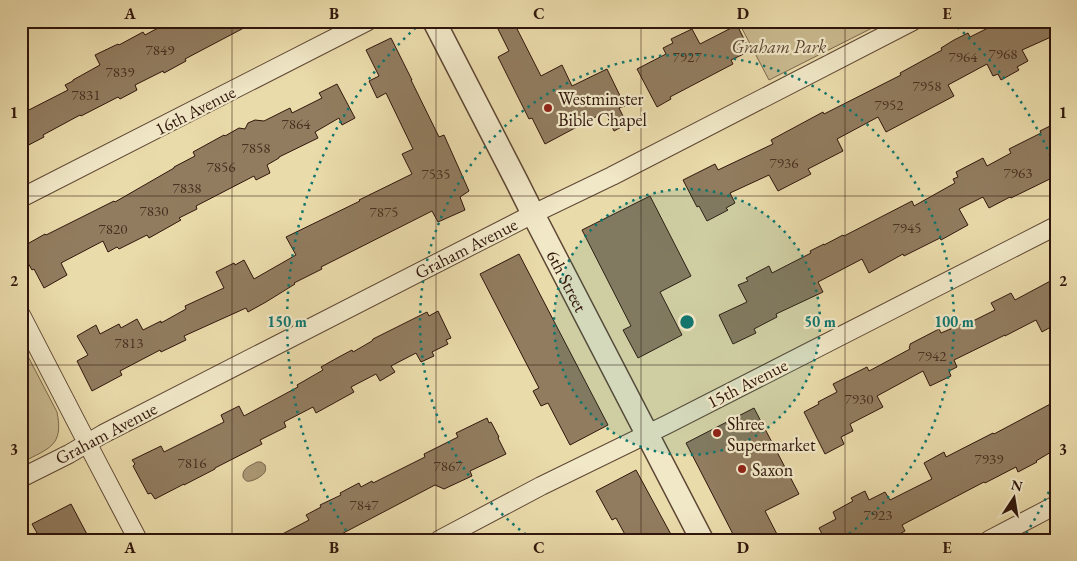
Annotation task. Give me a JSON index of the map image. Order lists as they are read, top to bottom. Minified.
{"streets":{"street":["16th Avenue","Graham Avenue","6th Street","15th Avenue"]},"crossings":[["Graham Avenue","6th Street"],["6th Street","15th Avenue"]],"parks":["Graham Park"],"places":["Westminster Bible Chapel","Shree Supermarket","Saxon"],"house_numbers":["7849","7968","7927","7964","7839","7958","7831","7952","7864","7858","7936","7856","7963","7535","7838","7830","7875","7945","7820","7813","7942","7930","7939","7816","7867","7847","7923"],"north":"top","grid":{"columns":["A","B","C","D","E"],"rows":["1","2","3"]},"rings":["50 m","100 m","150 m"]}
